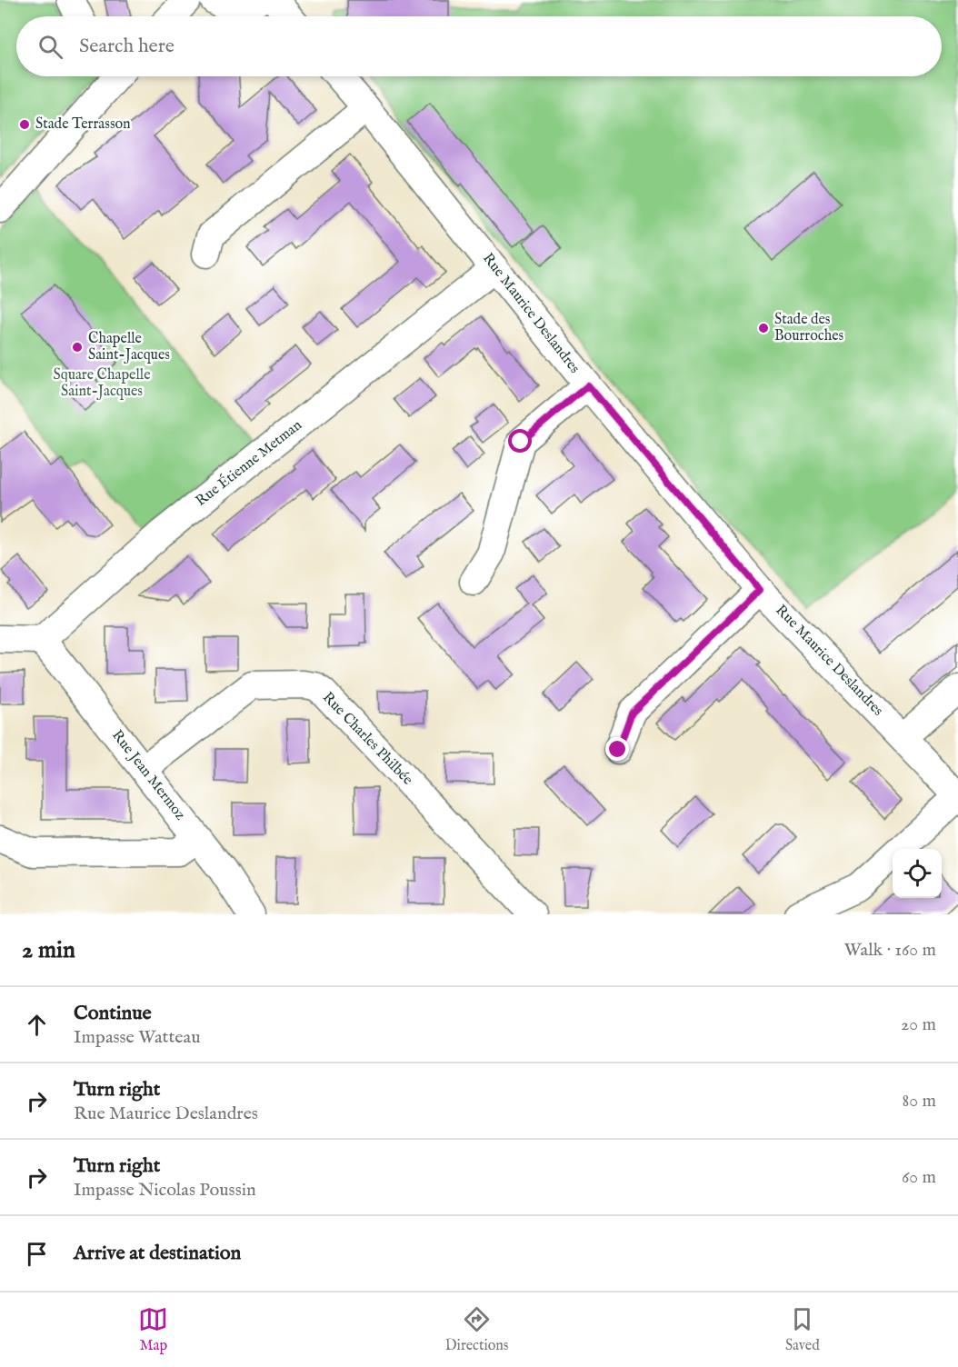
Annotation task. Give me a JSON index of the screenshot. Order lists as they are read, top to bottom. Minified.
{"streets":{"street":["Rue Maurice Deslandres","Rue Étienne Metman","Rue Charles Philbée","Rue Jean Mermoz"]},"crossings":[["Rue Maurice Deslandres","Rue Étienne Metman"],["Rue Étienne Metman","Rue Jean Mermoz"],["Rue Charles Philbée","Rue Jean Mermoz"]],"parks":["Square Chapelle Saint-Jacques"],"places":["Stade Terrasson","Stade des Bourroches","Chapelle Saint-Jacques"],"page":{"search":"Search here","heading":["2 min","Walk · 160 m"],"list":[["Continue","Impasse Watteau","20 m"],["Turn right","Rue Maurice Deslandres","80 m"],["Turn right","Impasse Nicolas Poussin","60 m"],"Arrive at destination"],"nav":["Map","Directions","Saved"]}}
